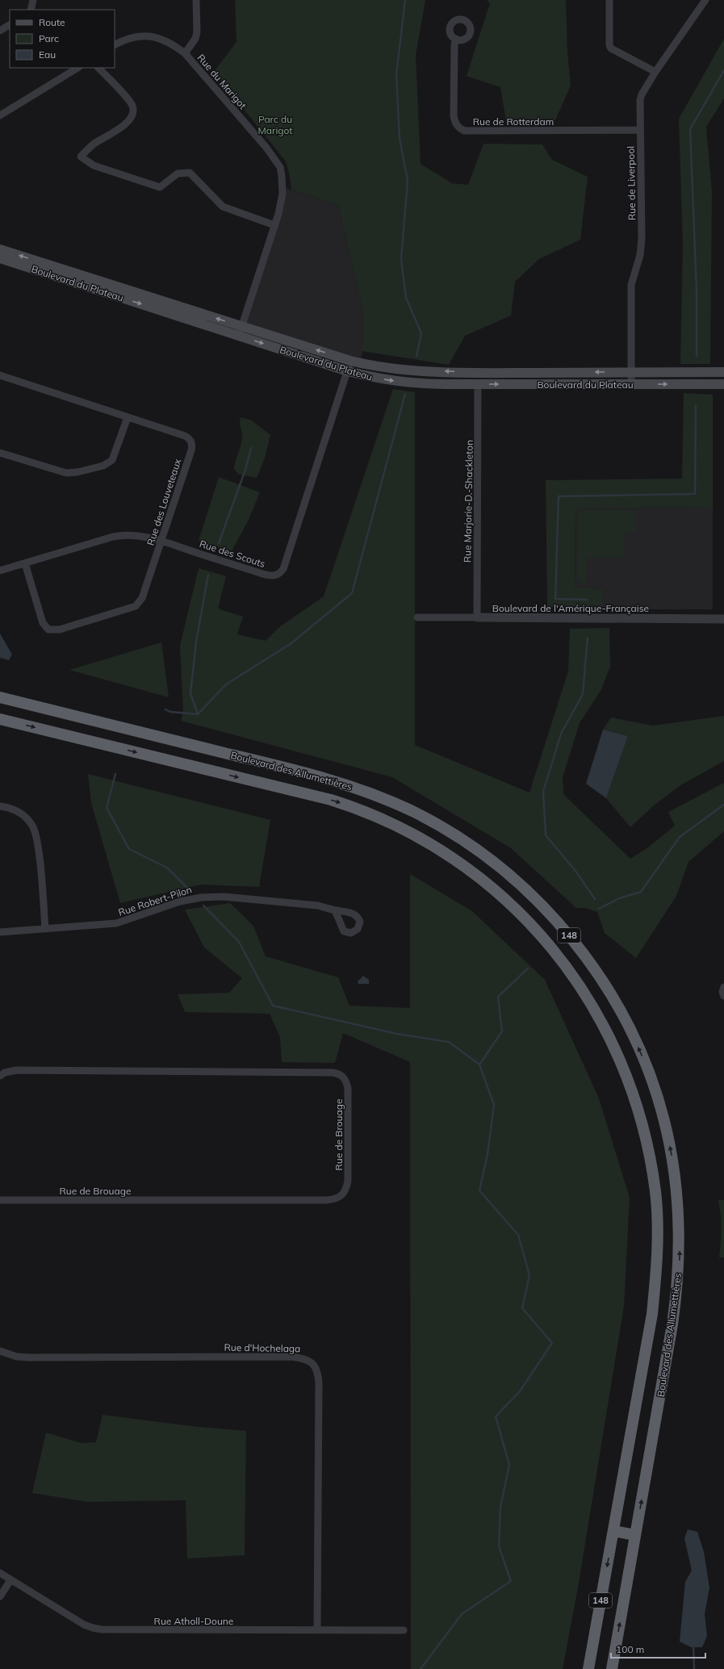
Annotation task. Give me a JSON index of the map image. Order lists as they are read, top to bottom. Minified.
{"streets":{"highway":["Boulevard des Allumettières","148"],"main road":["Boulevard du Plateau"],"street":["Rue du Marigot","Rue de Rotterdam","Rue de Liverpool","Rue Marjorie-D.-Shackleton","Rue des Louveteaux","Rue des Scouts","Boulevard de l'Amérique-Française","Rue Robert-Pilon","Rue de Brouage","Rue d'Hochelaga","Rue Atholl-Doune"]},"crossings":[["Rue du Marigot","Boulevard du Plateau"],["Rue de Rotterdam","Rue de Liverpool"],["Rue de Liverpool","Boulevard du Plateau"],["Boulevard du Plateau","Rue Marjorie-D.-Shackleton"],["Boulevard du Plateau","Rue des Scouts"],["Rue Marjorie-D.-Shackleton","Boulevard de l'Amérique-Française"],["Rue des Louveteaux","Rue des Scouts"],["Rue d'Hochelaga","Rue Atholl-Doune"]],"parks":["Parc du Marigot"],"legend":["Route","Parc","Eau"],"scale_bar":"100 m"}
